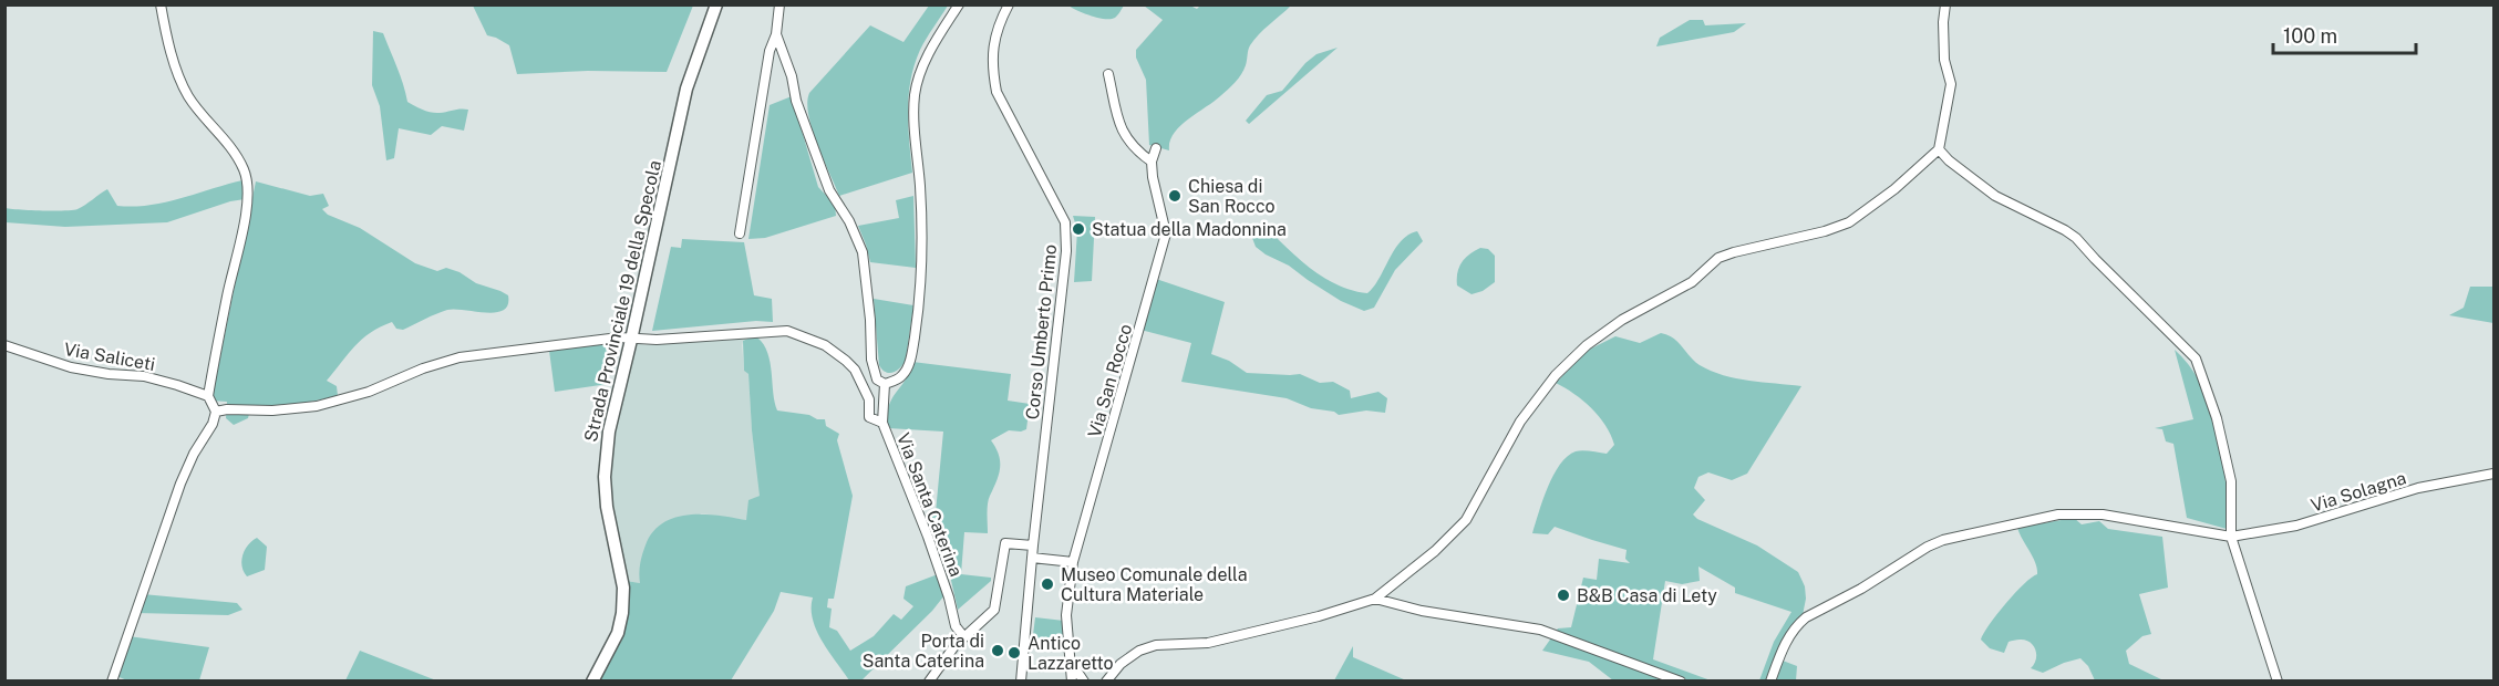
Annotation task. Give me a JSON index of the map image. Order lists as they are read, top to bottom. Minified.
{"streets":{"main road":["Strada Provinciale 19 della Specola"],"street":["Corso Umberto Primo","Via Saliceti","Via San Rocco","Via Solagna","Via Santa Caterina"]},"places":["Chiesa di San Rocco","Statua della Madonnina","Museo Comunale della Cultura Materiale","B&B Casa di Lety","Porta di Santa Caterina","Antico Lazzaretto"],"scale_bar":"100 m"}
